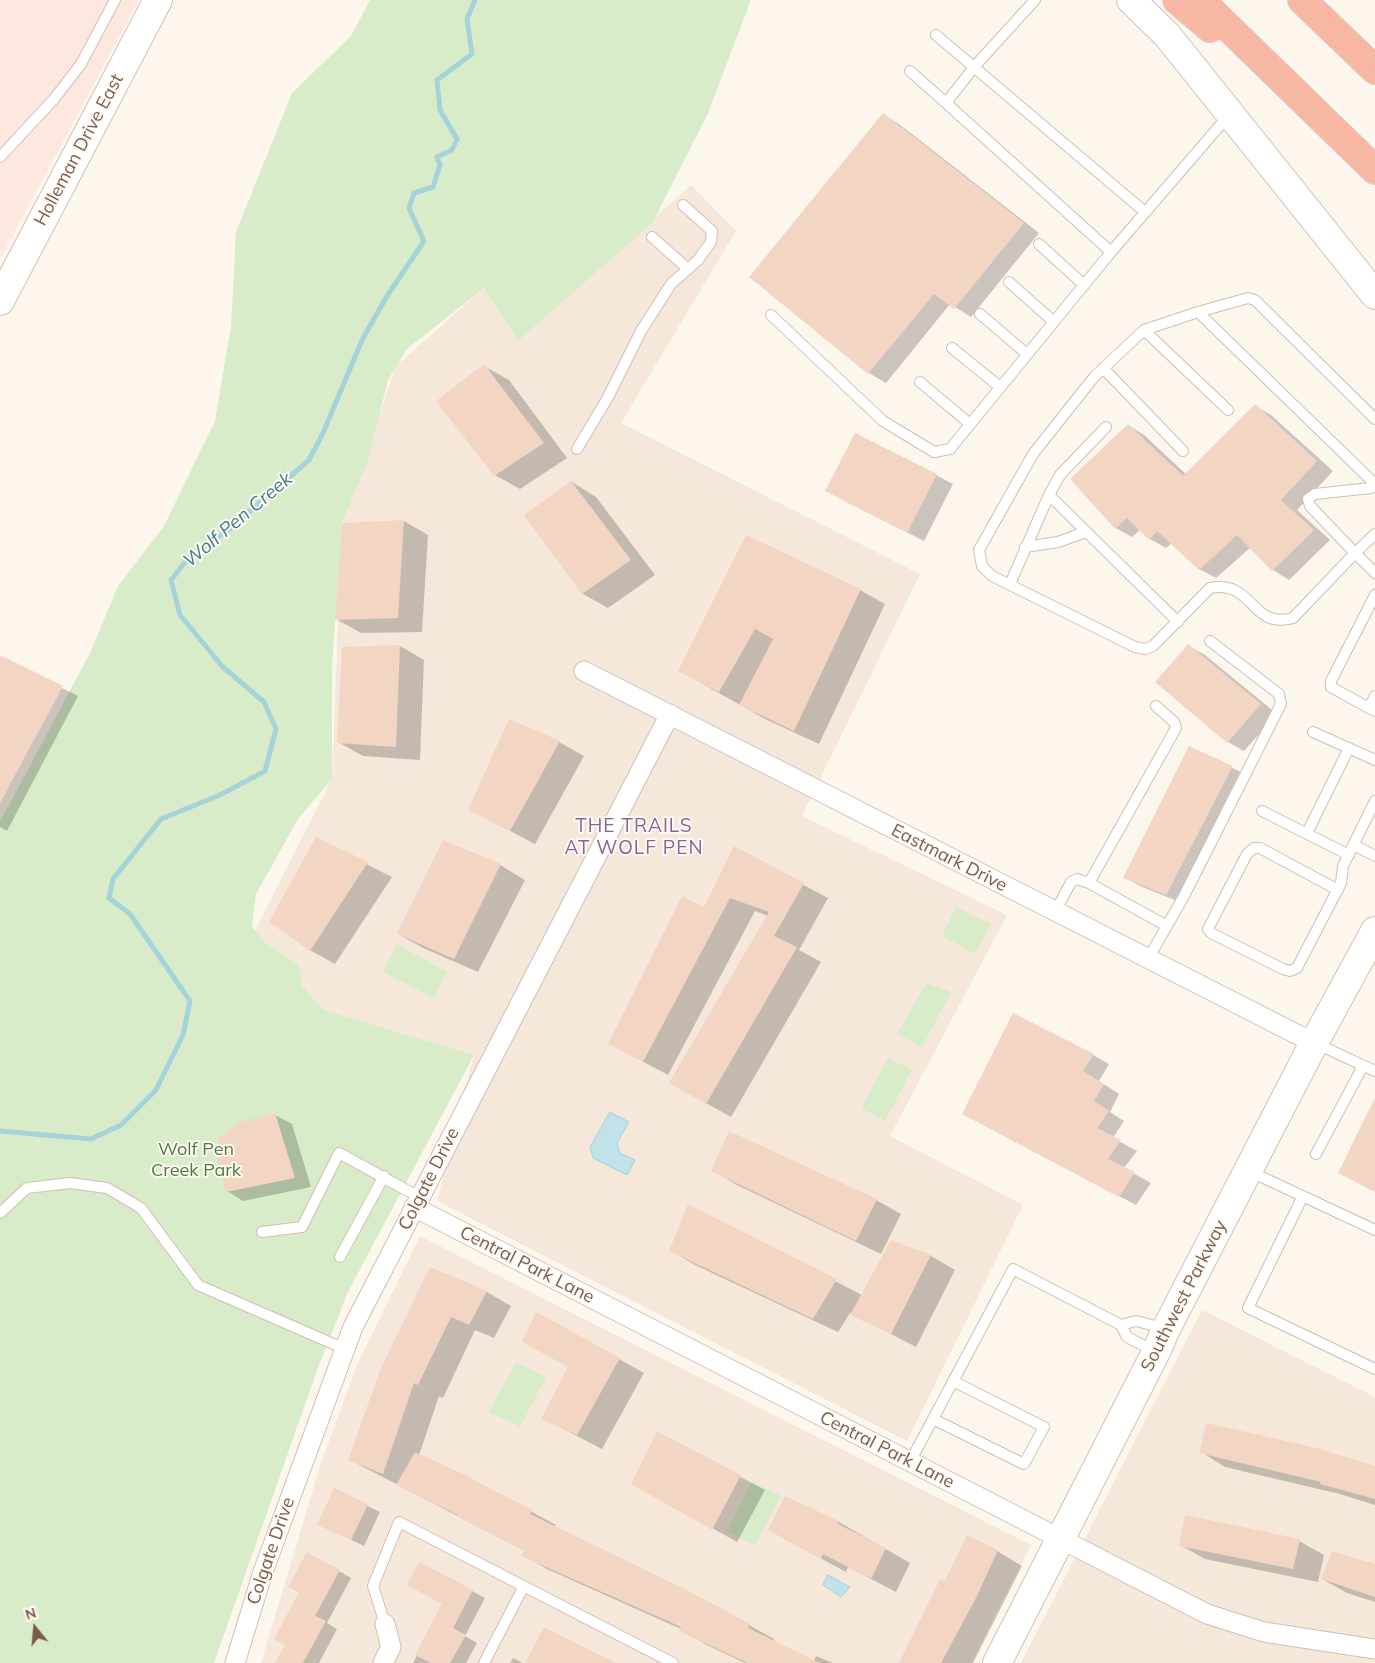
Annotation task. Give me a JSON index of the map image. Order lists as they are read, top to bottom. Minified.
{"streets":{"main road":["Holleman Drive East","Southwest Parkway"],"street":["Eastmark Drive","Colgate Drive","Central Park Lane"]},"crossings":[["Eastmark Drive","Colgate Drive"],["Eastmark Drive","Southwest Parkway"],["Colgate Drive","Central Park Lane"],["Central Park Lane","Southwest Parkway"]],"districts":["THE TRAILS AT WOLF PEN"],"water":["Wolf Pen Creek"],"parks":["Wolf Pen Creek Park"],"north":"top"}
